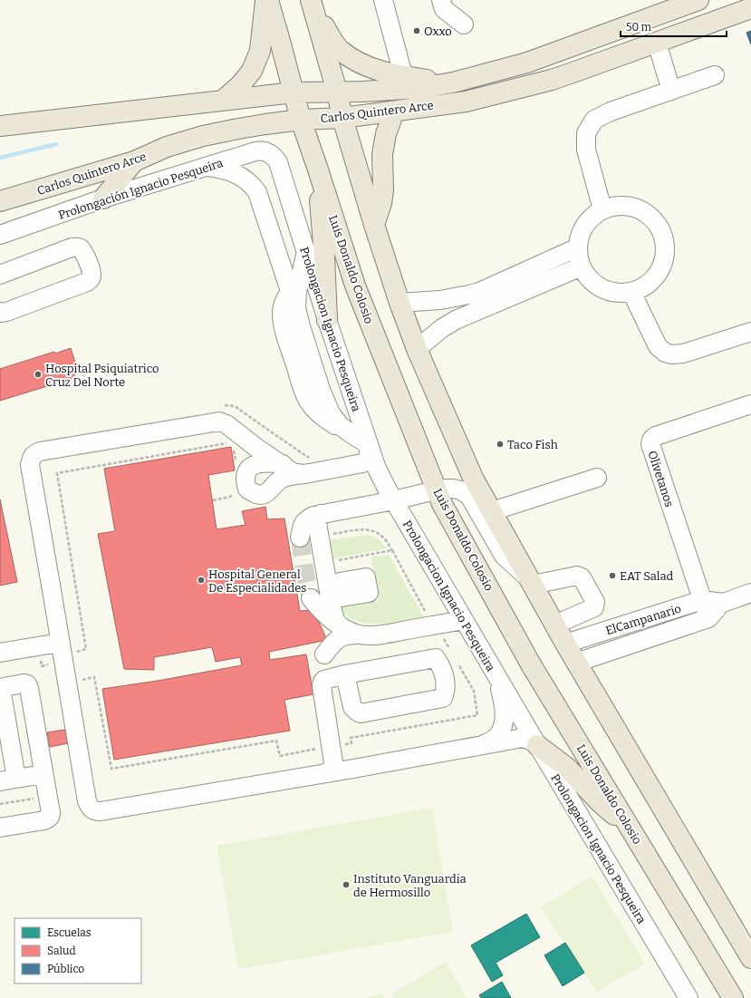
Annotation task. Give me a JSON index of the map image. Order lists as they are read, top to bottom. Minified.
{"streets":{"main road":["Carlos Quintero Arce","Luis Donaldo Colosio"],"street":["Prolongación Ignacio Pesqueira","Prolongacion Ignacio Pesqueira","Olivetanos","ElCampanario"]},"crossings":[["Carlos Quintero Arce","Luis Donaldo Colosio"],["Prolongación Ignacio Pesqueira","Prolongacion Ignacio Pesqueira"],["Olivetanos","ElCampanario"]],"places":["Oxxo","Hospital Psiquiatrico Cruz Del Norte","Taco Fish","EAT Salad","Hospital General De Especialidades","Instituto Vanguardia de Hermosillo"],"legend":["Escuelas","Salud","Público"],"scale_bar":"50 m"}
